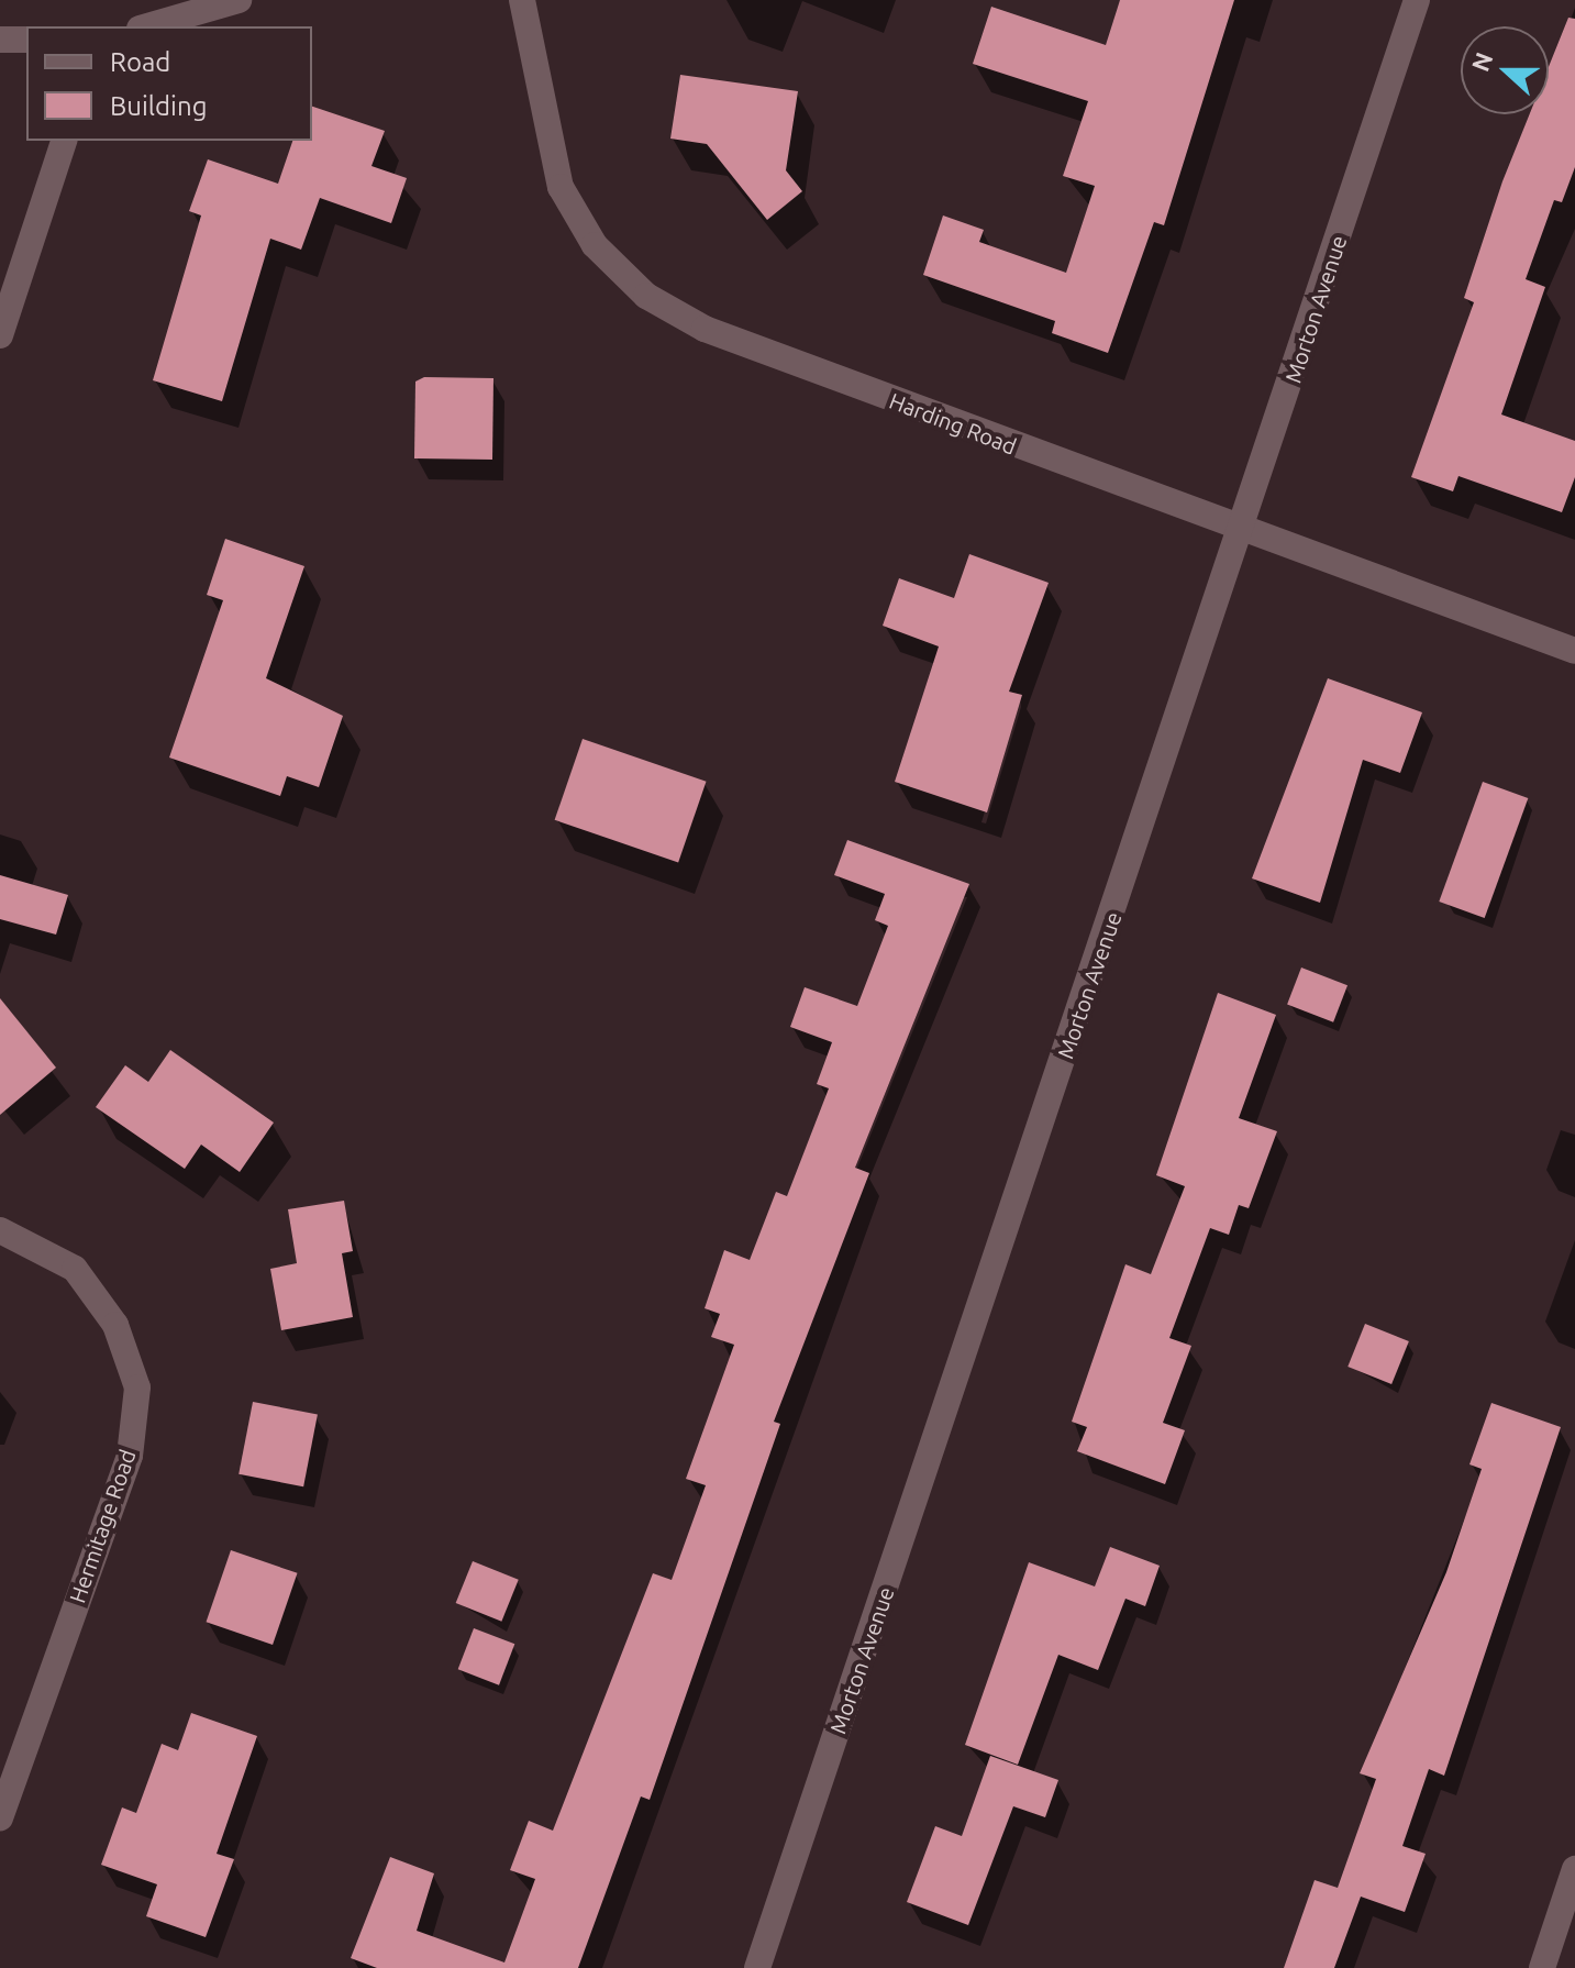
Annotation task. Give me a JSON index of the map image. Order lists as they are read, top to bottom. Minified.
{"streets":{"street":["Morton Avenue","Harding Road","Hermitage Road"]},"crossings":[["Morton Avenue","Harding Road"]],"legend":["Road","Building"],"north":"left"}
